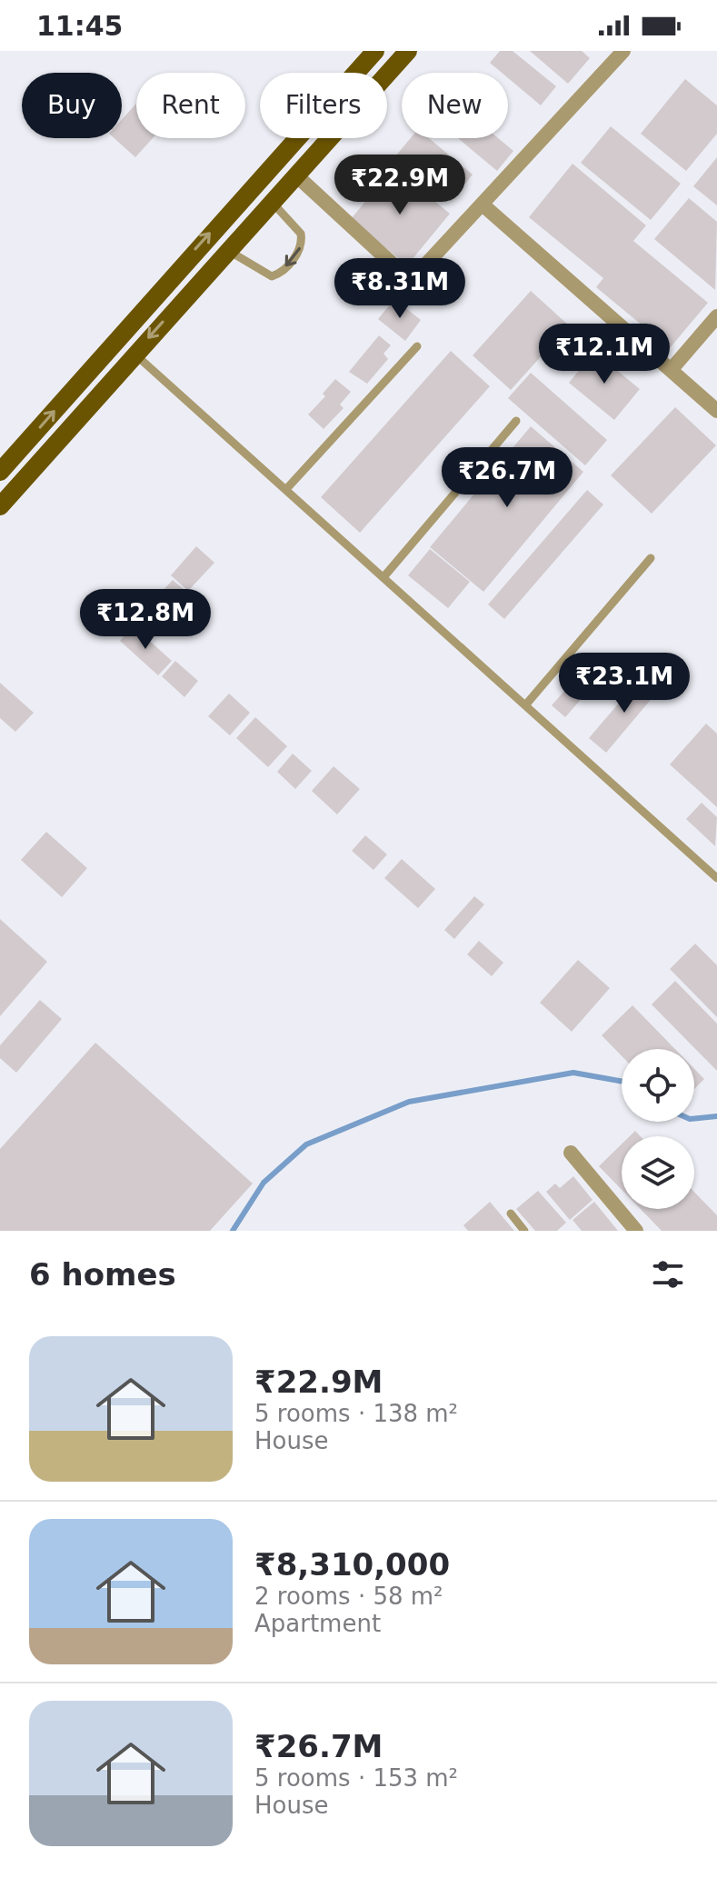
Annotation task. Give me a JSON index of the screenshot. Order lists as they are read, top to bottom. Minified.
{"page":{"status":"11:45","chip":["Buy","Rent","Filters","New"],"price":["₹22.9M","₹8.31M","₹12.1M","₹26.7M","₹12.8M","₹23.1M"],"heading":"6 homes","list":[{"name":"₹22.9M","note":"5 rooms · 138 m² · House"},{"name":"₹8,310,000","note":"2 rooms · 58 m² · Apartment"},{"name":"₹26.7M","note":"5 rooms · 153 m² · House"}]}}
